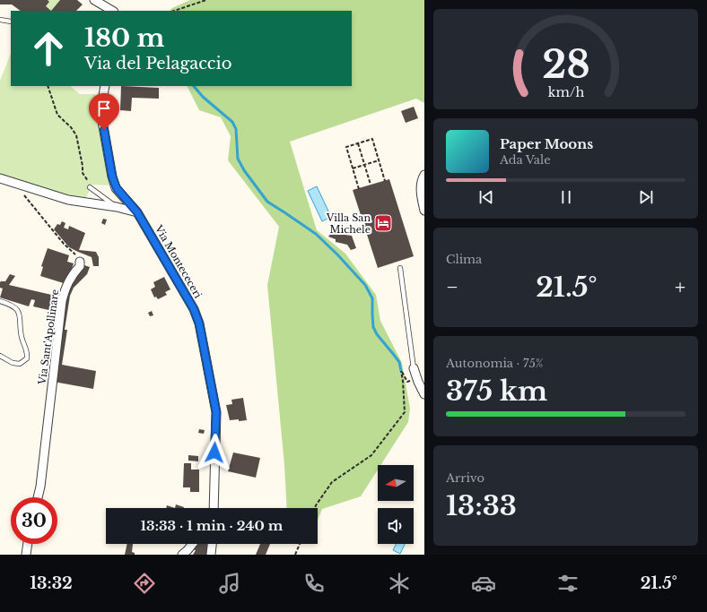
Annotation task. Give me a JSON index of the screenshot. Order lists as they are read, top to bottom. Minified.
{"streets":{"street":["Via Montececeri","Via Sant'Apollinare"]},"places":{"hotel":["Villa San Michele"]},"north":"left","page":{"turn":["180 m","Via del Pelagaccio"],"song":["Paper Moons","Ada Vale"],"tile":["Clima",["Autonomia · 75%","375 km"],["Arrivo","13:33"]],"heat":["−","21.5°","+"],"limit":"30","trip":"13:33 · 1 min · 240 m","tabs":["13:32","21.5°"],"gauge":["28","km/h"]}}
